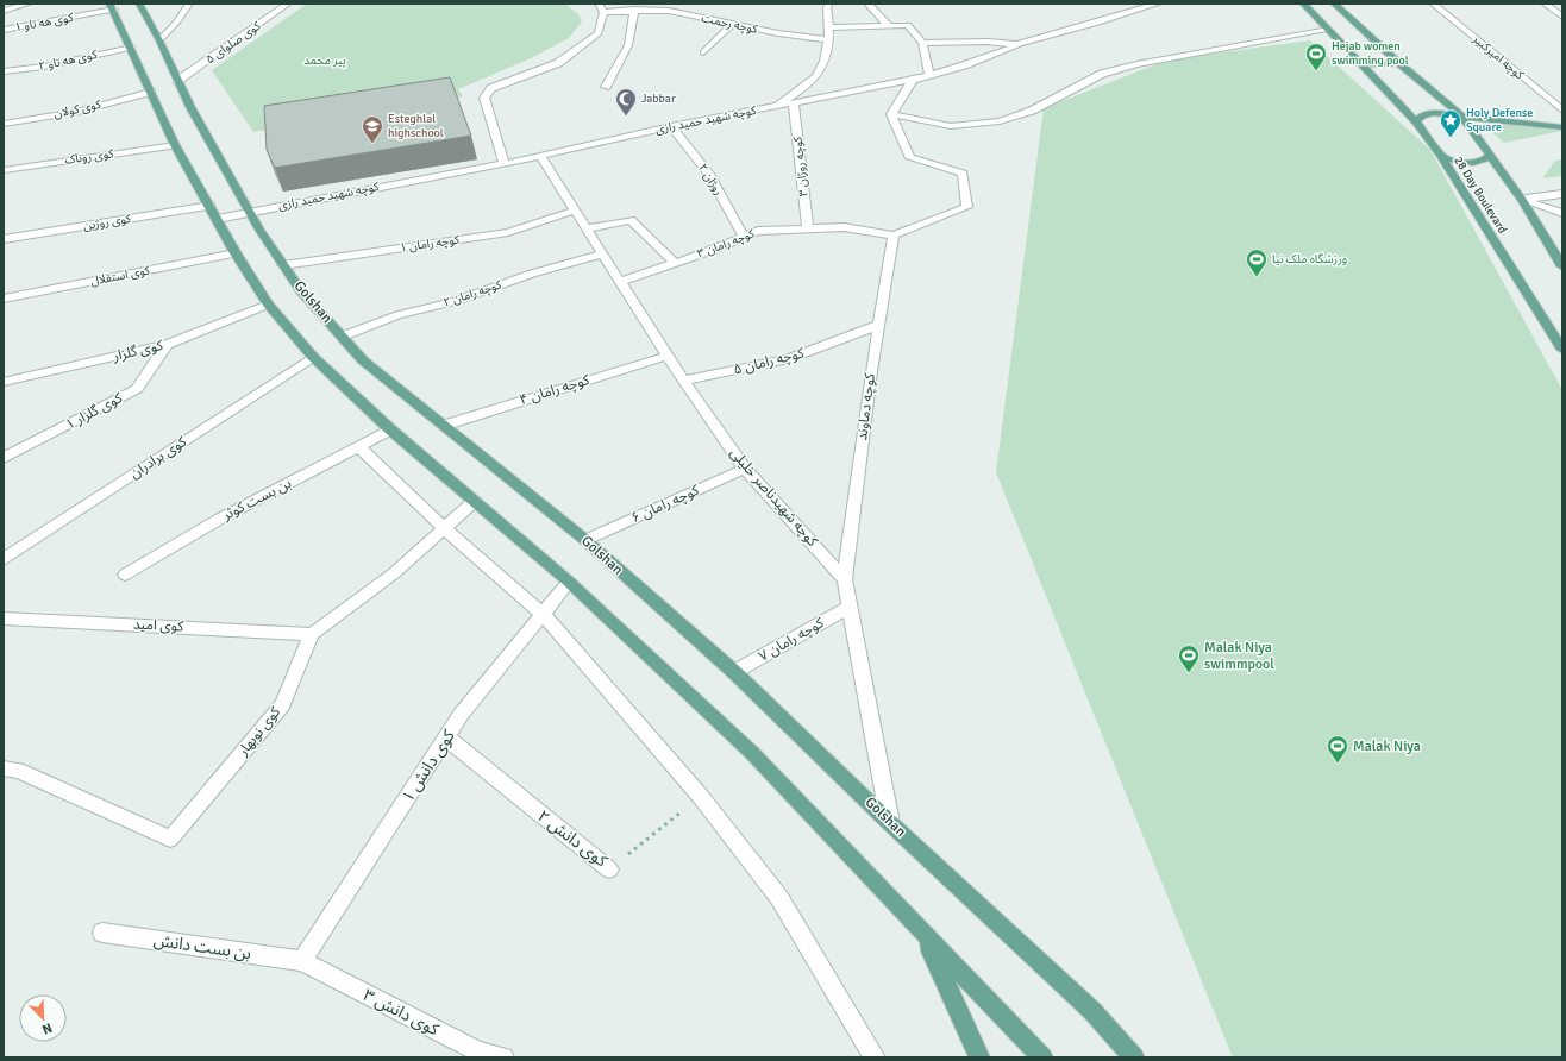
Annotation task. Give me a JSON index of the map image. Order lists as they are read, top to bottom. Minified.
{"streets":{"main road":["28 Day Boulevard","Golshan"],"street":["کوی هه تاو ۱","کوچه رحمت","کوی صلوای ۵","کوچه امیرکبیر","کوی هه تاو ۲","کوی کولان","کوچه شهید حمید رازی","کوی روناک","کوچه روژان ۳","روژان ۲","کوی روژین","کوچه رامان ۱","کوچه رامان ۳","کوی استقلال","کوچه رامان ۲","کوی گلزار","کوچه رامان ۵","کوچه رامان ۴","کوچه دماوند","کوی گلزار ۱","کوی برادران","کوچه شهیدناصر خلیلی","بن بست کوثر","کوچه رامان ۶","کوی امید","کوچه رامان ۷","کوی نوبهار","کوی دانش ۱","کوی دانش ۲","بن بست دانش","کوی دانش ۳"]},"crossings":[["کوی صلوای ۵","Golshan"],["کوچه شهید حمید رازی","کوچه روژان ۳"],["کوچه شهید حمید رازی","روژان ۲"],["کوچه شهید حمید رازی","کوی روژین"],["کوچه شهید حمید رازی","Golshan"],["کوچه شهید حمید رازی","کوچه شهیدناصر خلیلی"],["کوچه روژان ۳","کوچه رامان ۳"],["روژان ۲","کوچه رامان ۳"],["کوچه رامان ۱","Golshan"],["کوچه رامان ۱","کوچه شهیدناصر خلیلی"],["کوچه رامان ۳","کوچه دماوند"],["کوچه رامان ۳","کوچه شهیدناصر خلیلی"],["کوچه رامان ۲","Golshan"],["کوچه رامان ۲","کوچه شهیدناصر خلیلی"],["Golshan","کوچه رامان ۴"],["Golshan","کوچه رامان ۶"],["Golshan","کوچه رامان ۷"],["کوی گلزار","کوی گلزار ۱"],["کوچه رامان ۵","کوچه دماوند"],["کوچه رامان ۵","کوچه شهیدناصر خلیلی"],["کوچه رامان ۴","کوچه شهیدناصر خلیلی"],["کوچه دماوند","کوچه شهیدناصر خلیلی"],["کوچه شهیدناصر خلیلی","کوچه رامان ۶"],["کوی امید","کوی نوبهار"],["کوی دانش ۱","کوی دانش ۲"],["کوی دانش ۱","بن بست دانش"],["کوی دانش ۱","کوی دانش ۳"],["بن بست دانش","کوی دانش ۳"]],"parks":["پیر محمد"],"places":{"sports":["Hejab women swimming pool","ورزشگاه ملک نیا","Malak Niya swimmpool","Malak Niya"],"mosque":["Jabbar"],"place":["Holy Defense Square"],"school or university":["Esteghlal highschool"]},"north":"bottom right"}
